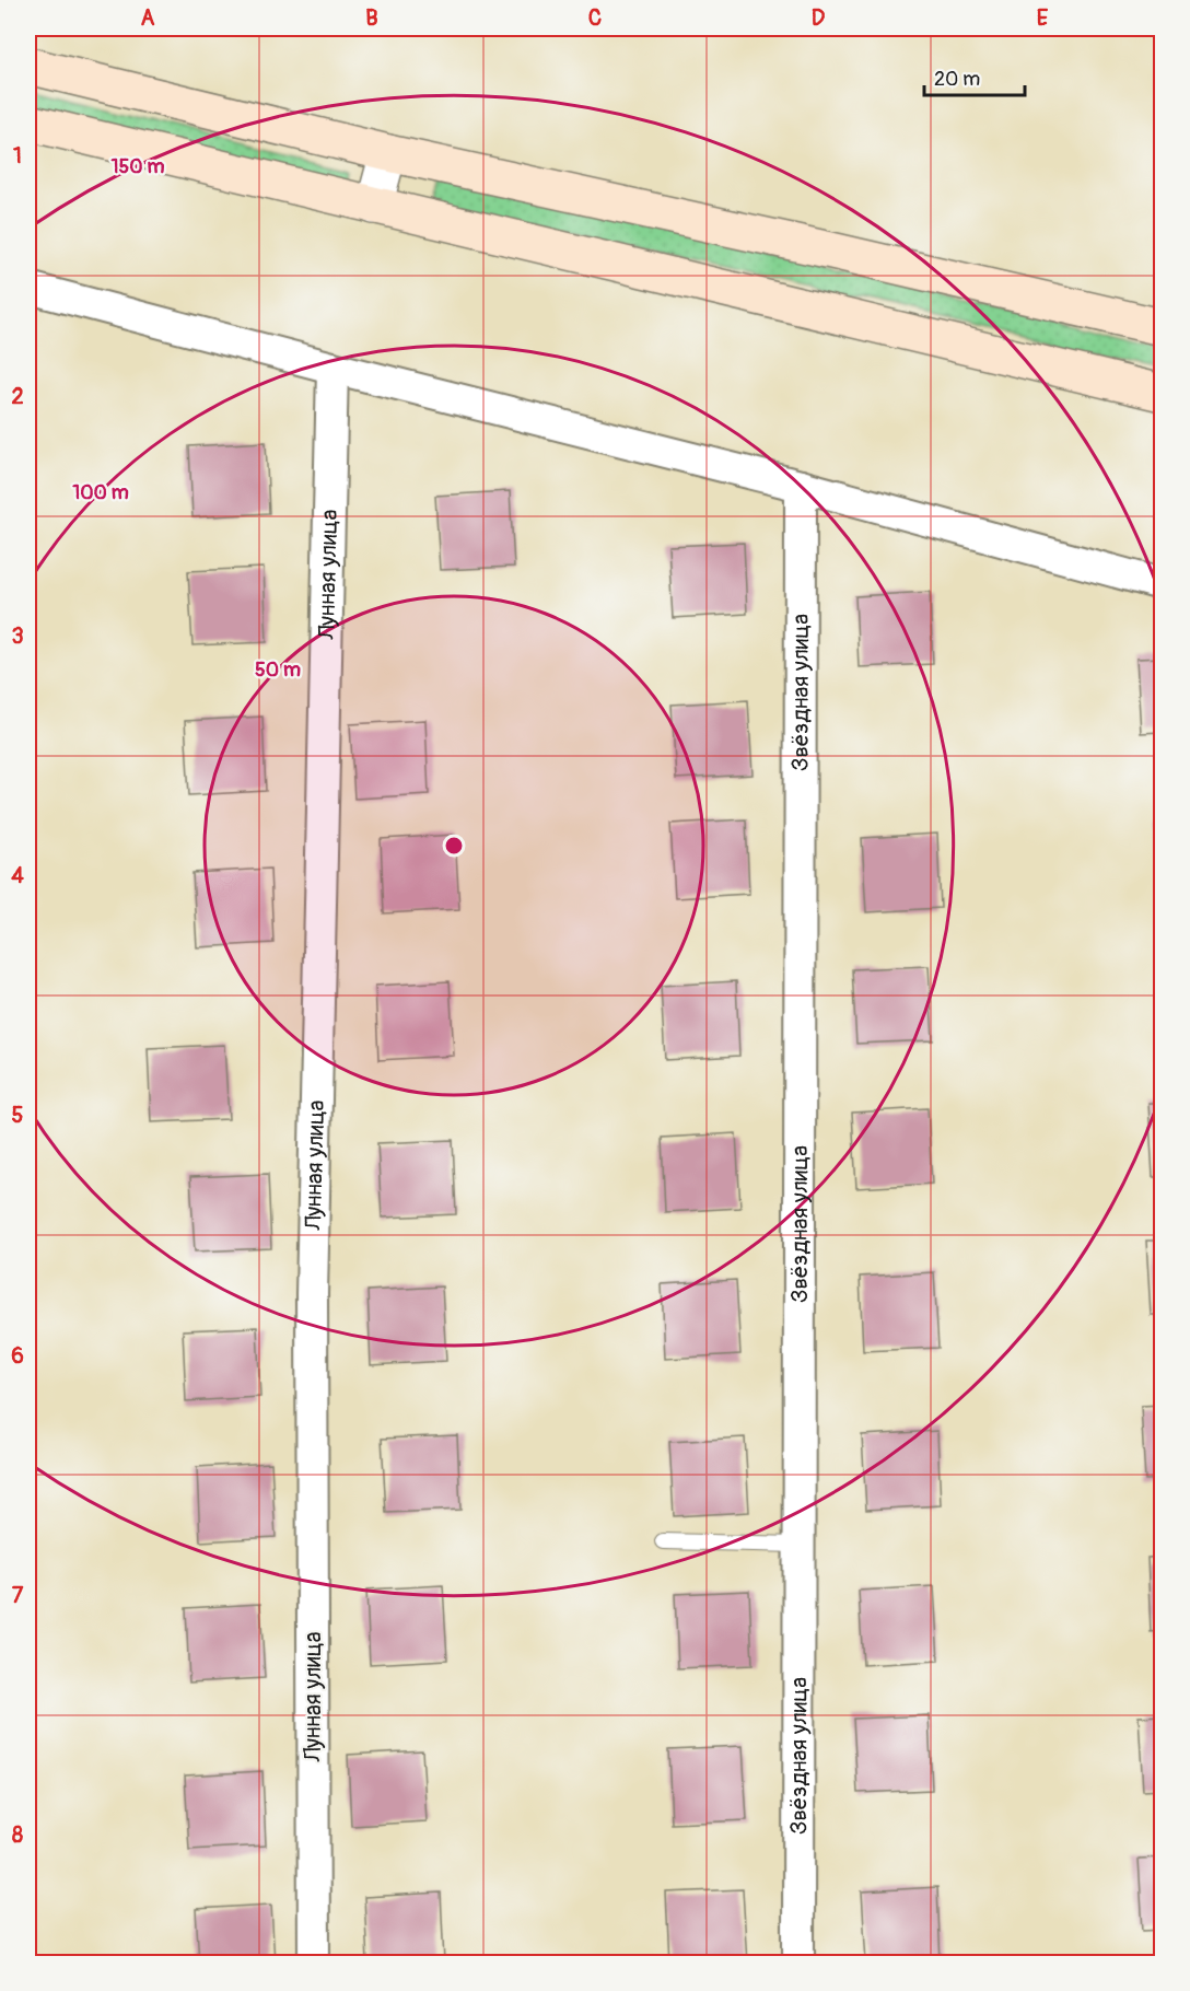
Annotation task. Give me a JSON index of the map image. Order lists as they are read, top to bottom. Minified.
{"streets":{"street":["Лунная улица","Звёздная улица"]},"scale_bar":"20 m","grid":{"columns":["A","B","C","D","E"],"rows":["1","2","3","4","5","6","7","8"]},"rings":["150 m","100 m","50 m"]}
